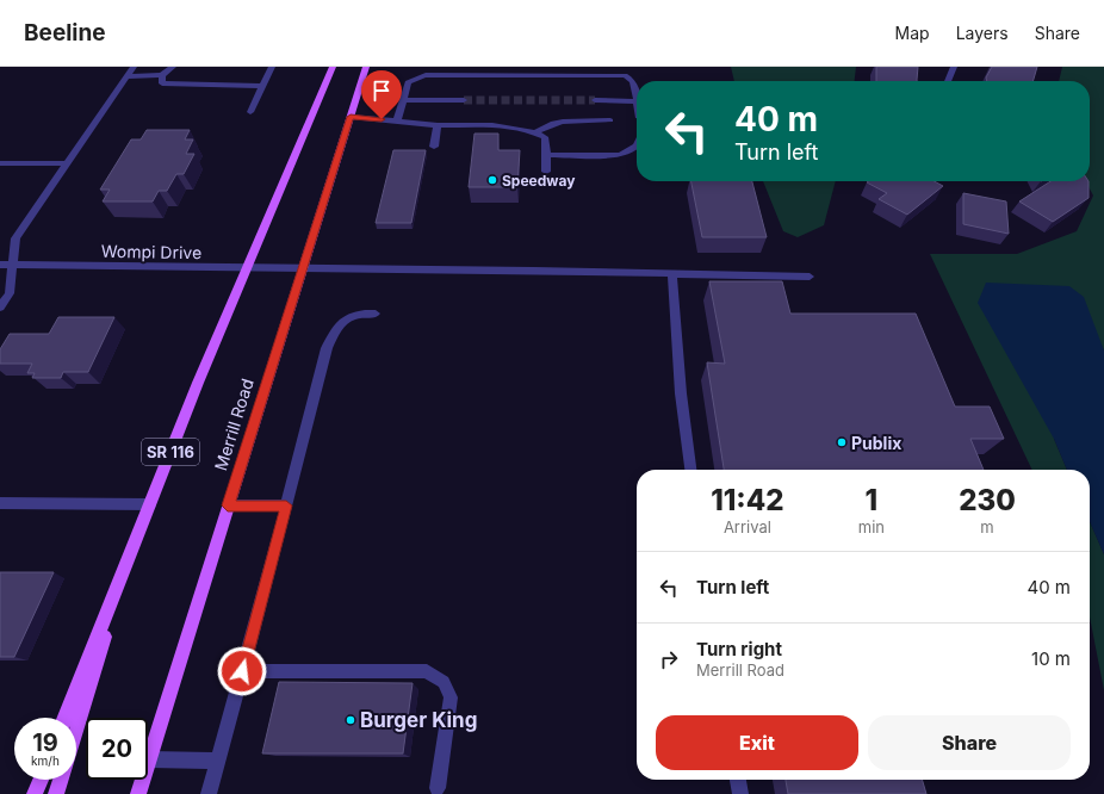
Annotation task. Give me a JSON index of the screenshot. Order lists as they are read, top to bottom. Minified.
{"streets":{"main road":["Merrill Road","SR 116"],"street":["Wompi Drive"]},"crossings":[["Wompi Drive","Merrill Road"],["Wompi Drive","SR 116"]],"places":["Speedway","Publix","Burger King"],"page":{"header":"Beeline","nav":["Map","Layers","Share"],"turn":["40 m","Turn left"],"eta":["11:42","Arrival","1","min","230","m"],"list":[{"name":"Turn left","value":"40 m"},{"name":"Turn right","note":"Merrill Road","value":"10 m"}],"buttons":["Exit","Share"],"speed":"19 km/h","limit":"20"}}
